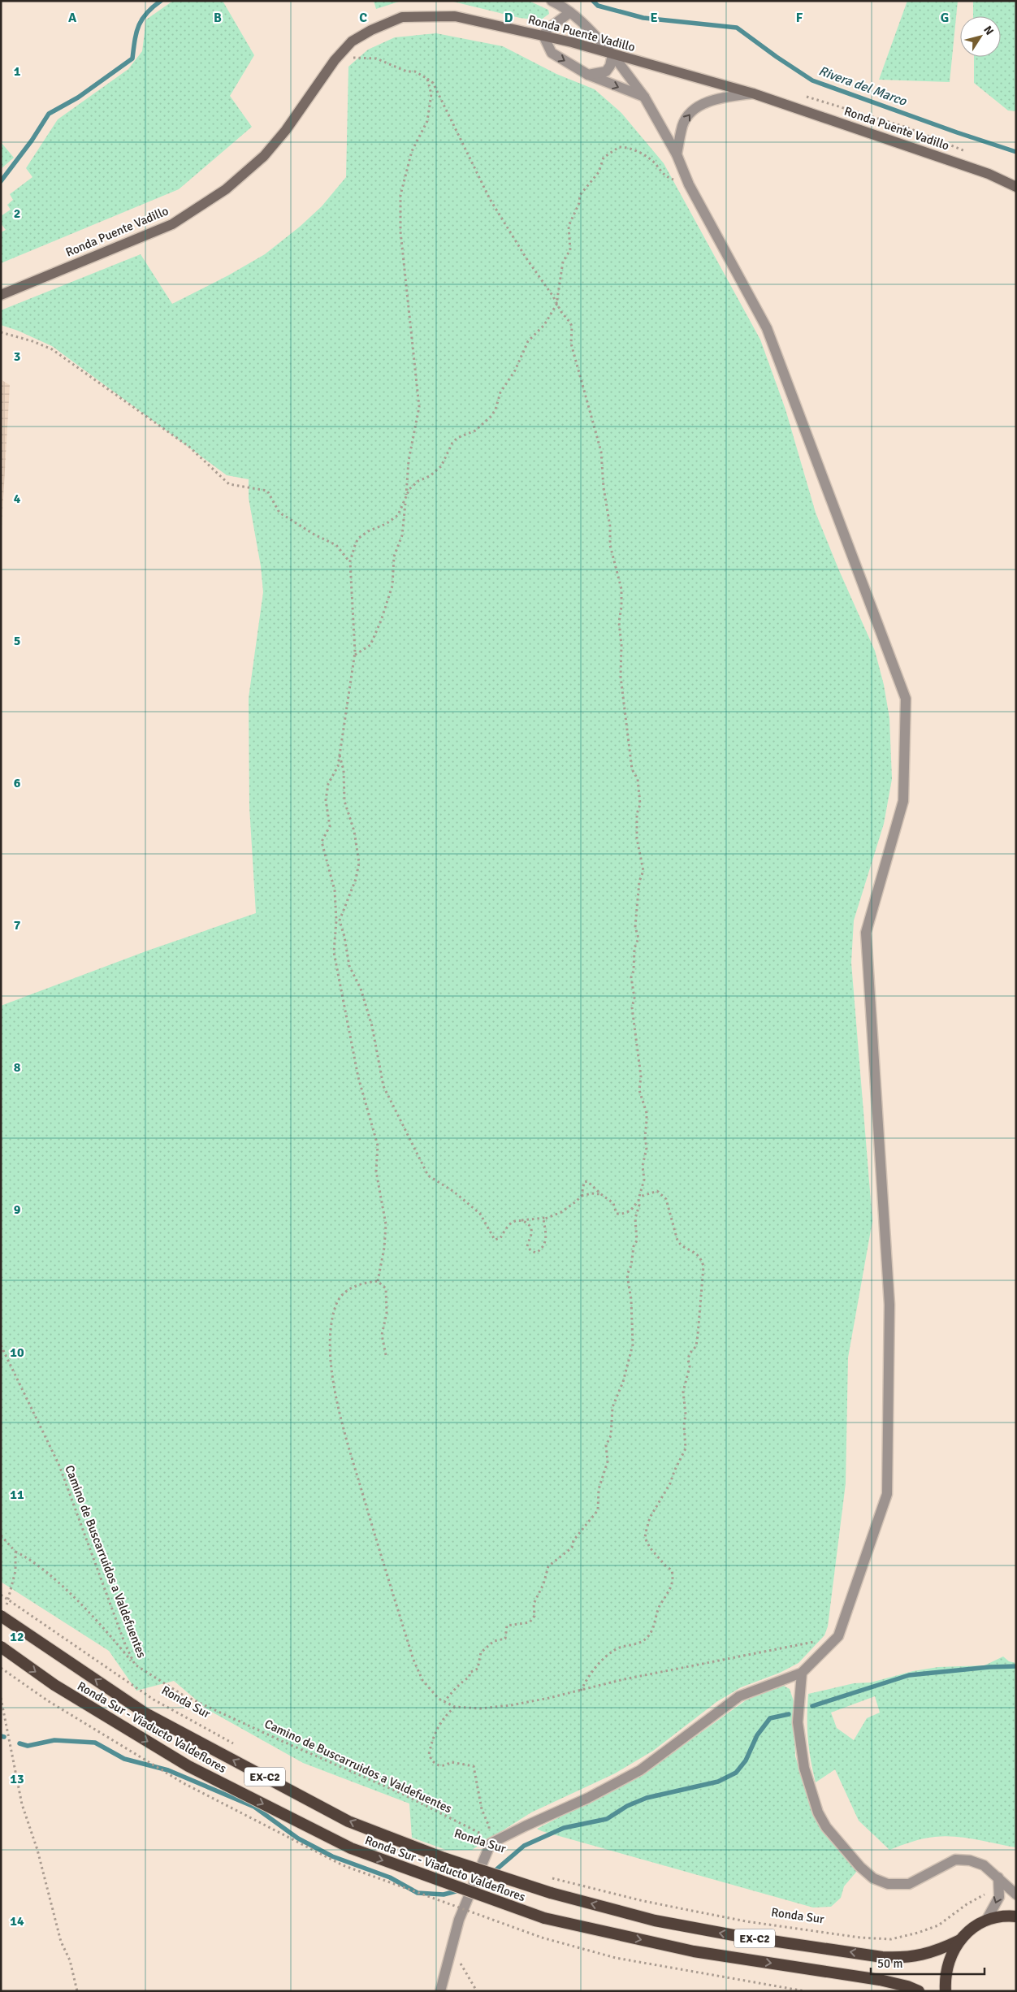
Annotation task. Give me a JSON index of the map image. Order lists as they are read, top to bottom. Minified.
{"streets":{"highway":["Ronda Sur - Viaducto Valdeflores","EX-C2"],"main road":["Ronda Puente Vadillo"],"path":["Camino de Buscarruidos a Valdefuentes","Ronda Sur"]},"crossings":[["Ronda Sur - Viaducto Valdeflores","EX-C2"]],"water":["Rivera del Marco"],"scale_bar":"50 m","north":"top right","grid":{"columns":["A","B","C","D","E","F","G"],"rows":["1","2","3","4","5","6","7","8","9","10","11","12","13","14"]}}
